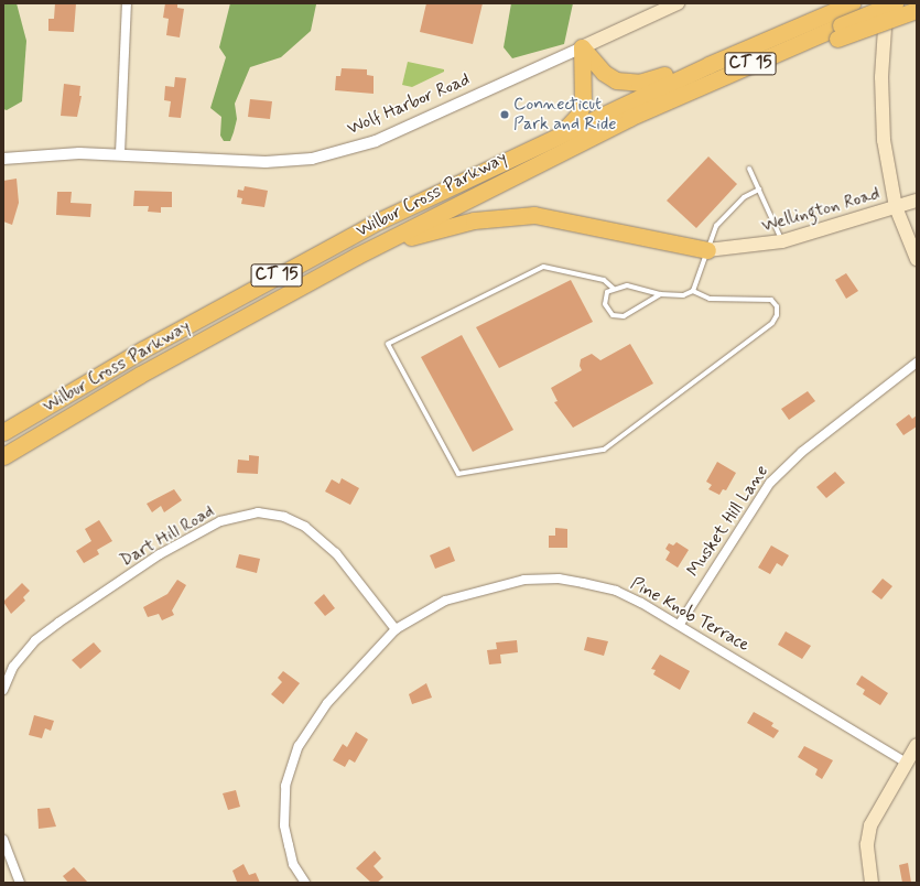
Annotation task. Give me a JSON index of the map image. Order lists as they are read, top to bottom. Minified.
{"streets":{"highway":["CT 15","Wilbur Cross Parkway"],"main road":["Wolf Harbor Road","Wellington Road"],"street":["Musket Hill Lane","Dart Hill Road","Pine Knob Terrace"]},"crossings":[["Musket Hill Lane","Pine Knob Terrace"],["Dart Hill Road","Pine Knob Terrace"]],"places":["Connecticut Park and Ride"]}
